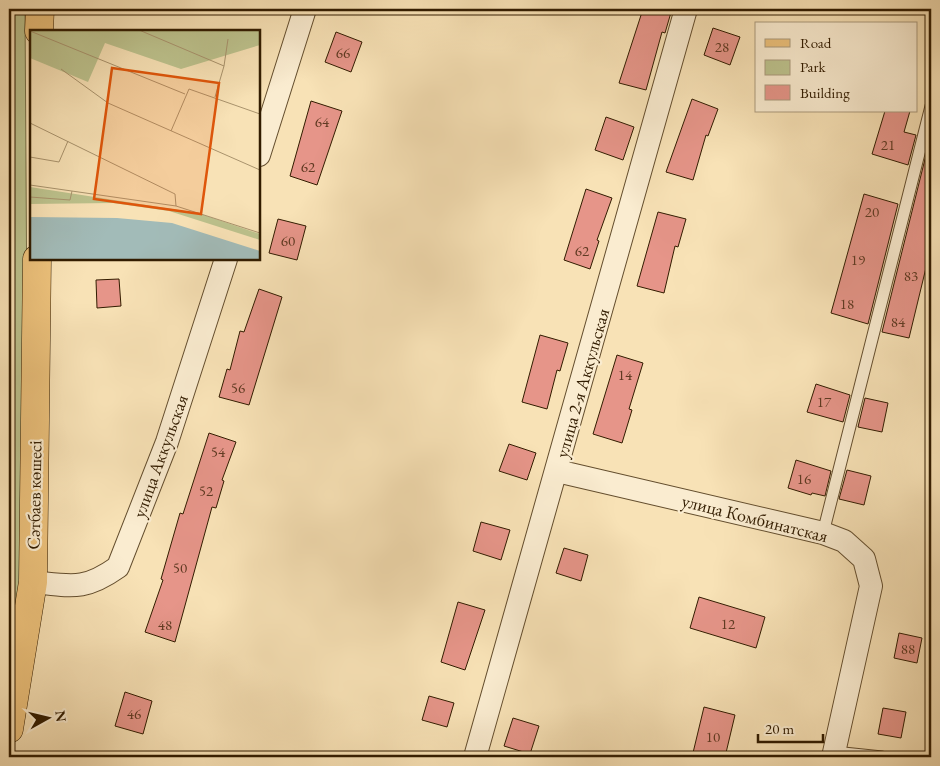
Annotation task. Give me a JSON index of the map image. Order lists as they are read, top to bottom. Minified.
{"streets":{"main road":["Сәтбаев көшесі"],"street":["улица 2-я Аккульская","улица Аккульская","улица Комбинатская"]},"crossings":[["улица 2-я Аккульская","улица Комбинатская"],["улица Аккульская","Сәтбаев көшесі"]],"house_numbers":["28","66","64","21","62","20","60","62","19","83","18","84","14","56","17","54","16","52","50","12","48","88","46","10"],"legend":["Road","Park","Building"],"scale_bar":"20 m","north":"right"}
